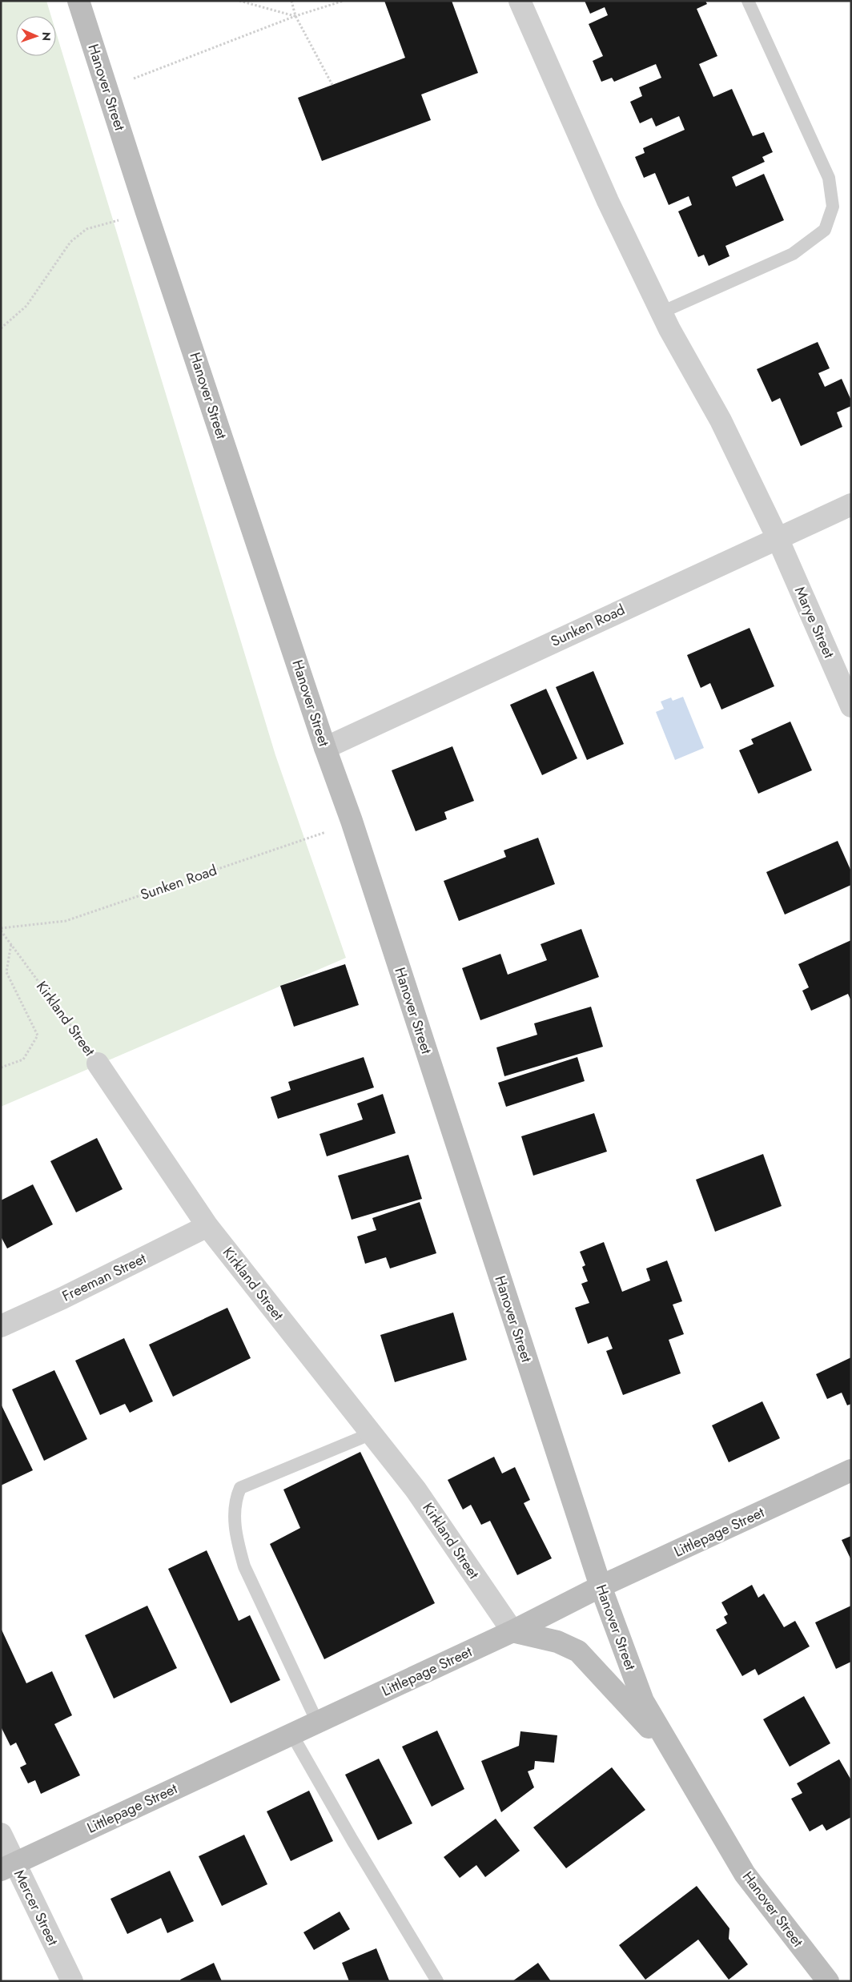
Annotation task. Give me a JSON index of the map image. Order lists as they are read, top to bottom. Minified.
{"streets":{"street":["Hanover Street","Marye Street","Sunken Road","Kirkland Street","Freeman Street","Littlepage Street","Mercer Street"]},"crossings":[["Hanover Street","Sunken Road"],["Hanover Street","Littlepage Street"],["Marye Street","Sunken Road"],["Sunken Road","Kirkland Street"],["Kirkland Street","Freeman Street"],["Kirkland Street","Littlepage Street"],["Littlepage Street","Mercer Street"]],"north":"right"}
